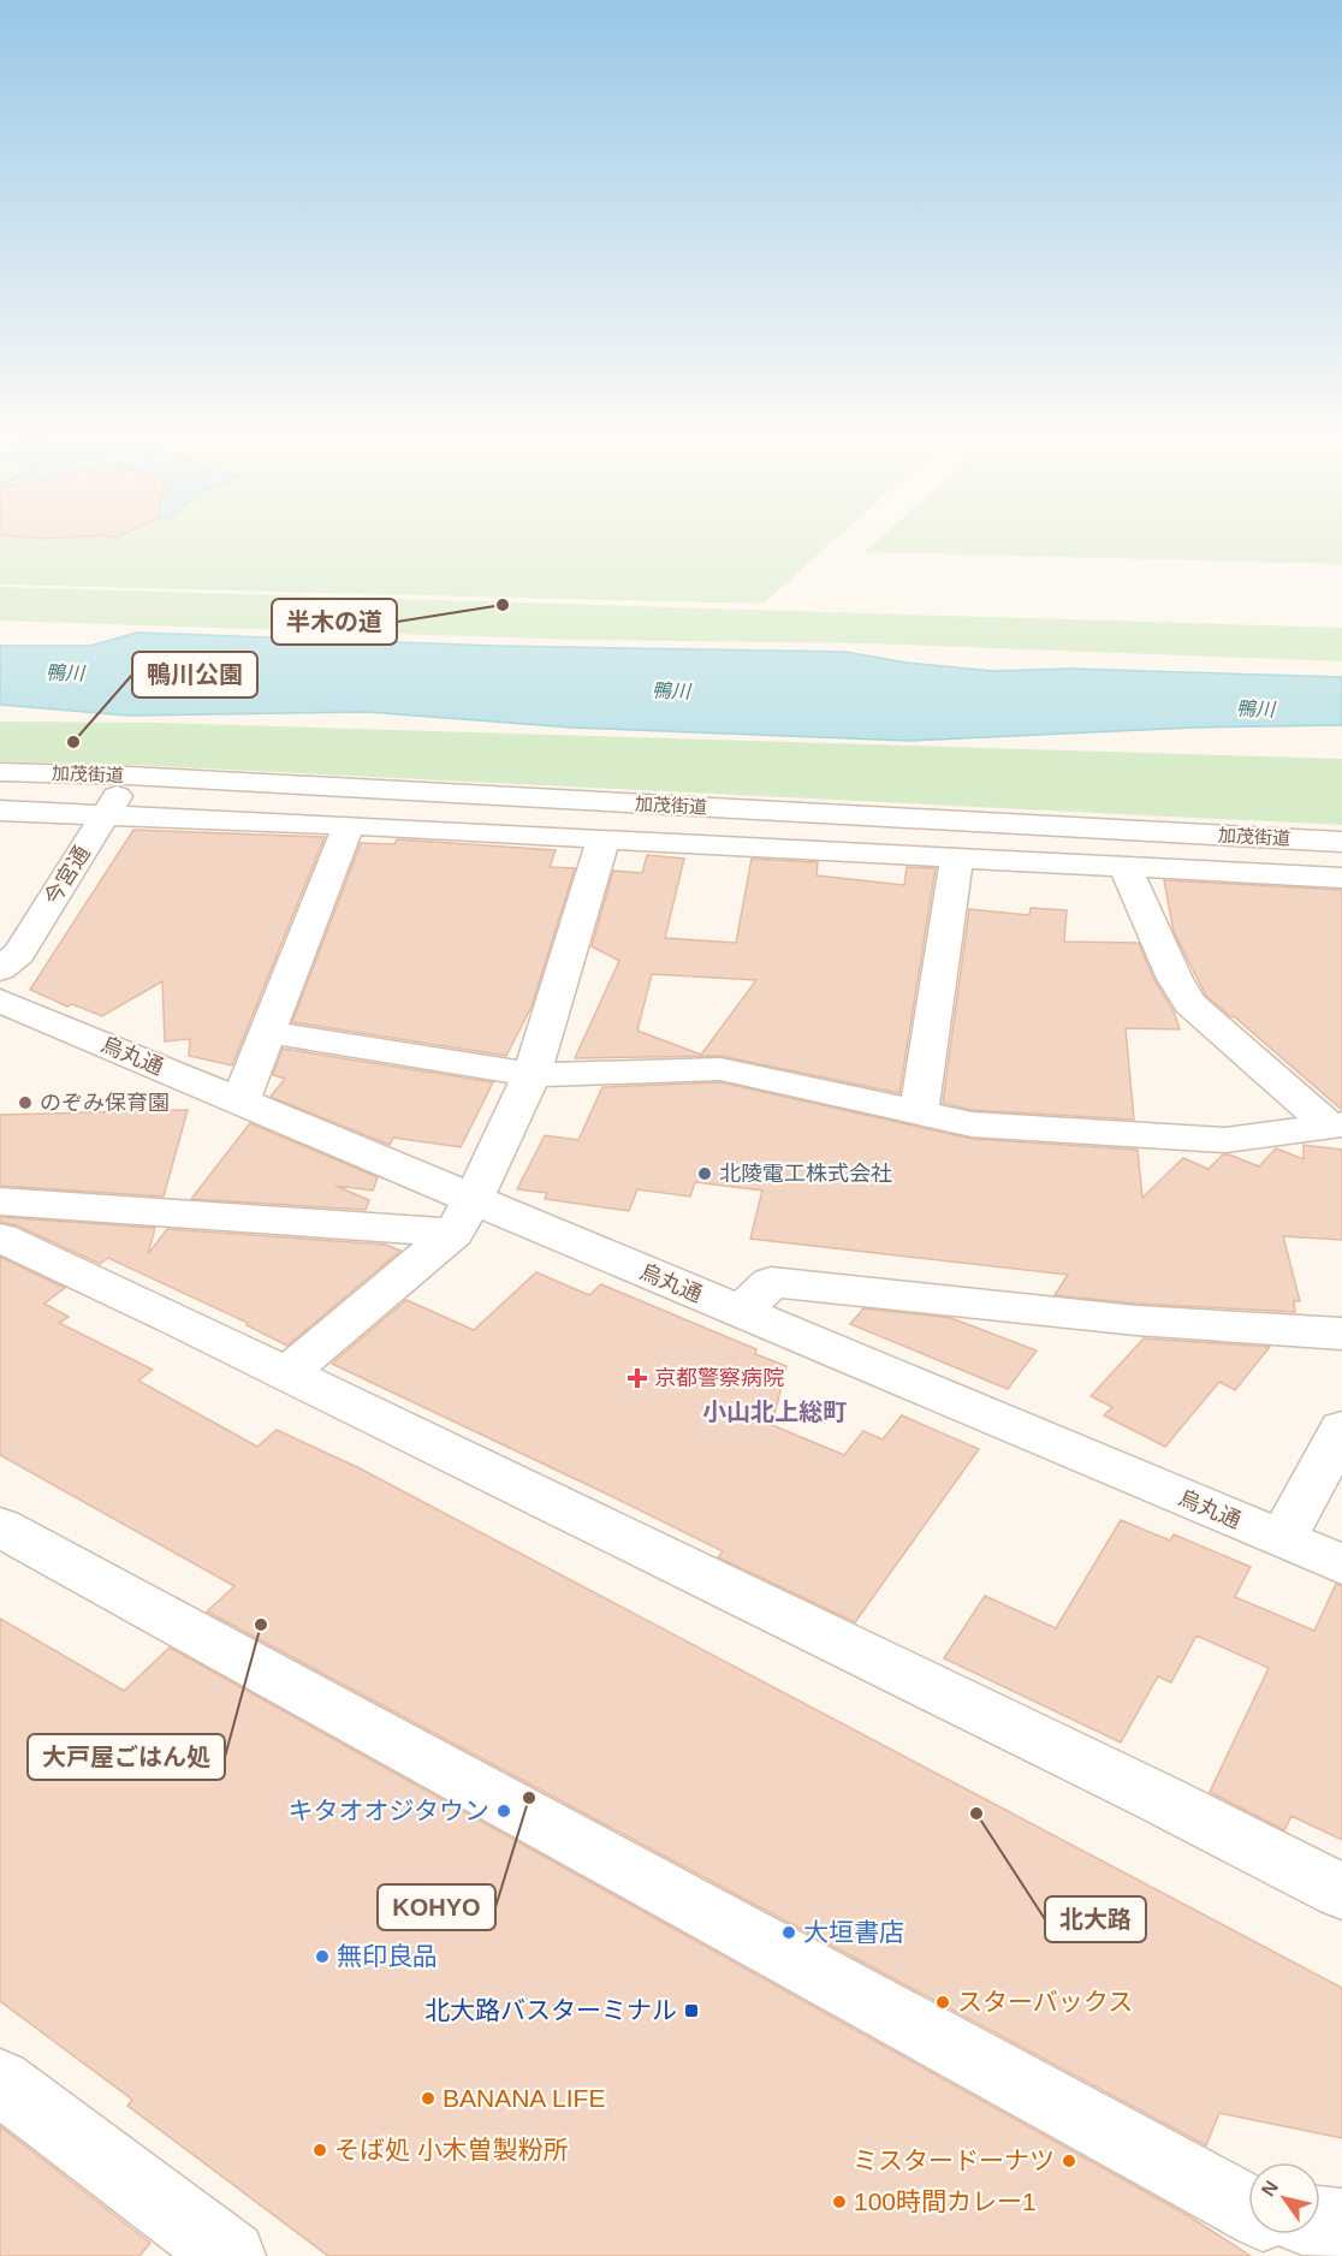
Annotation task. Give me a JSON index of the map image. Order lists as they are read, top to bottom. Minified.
{"streets":{"street":["加茂街道","今宮通","烏丸通"]},"crossings":[["加茂街道","今宮通"]],"districts":["小山北上総町"],"water":["鴨川"],"places":{"other":["半木の道","鴨川公園","のぞみ保育園","北陵電工株式会社","大戸屋ごはん処","KOHYO","キタオオジタウン","北大路","大垣書店","無印良品","スターバックス","BANANA LIFE","そば処 小木曽製粉所","ミスタードーナツ","100時間カレー1"],"health":["京都警察病院"],"transit":["北大路バスターミナル"]},"north":"top left"}
